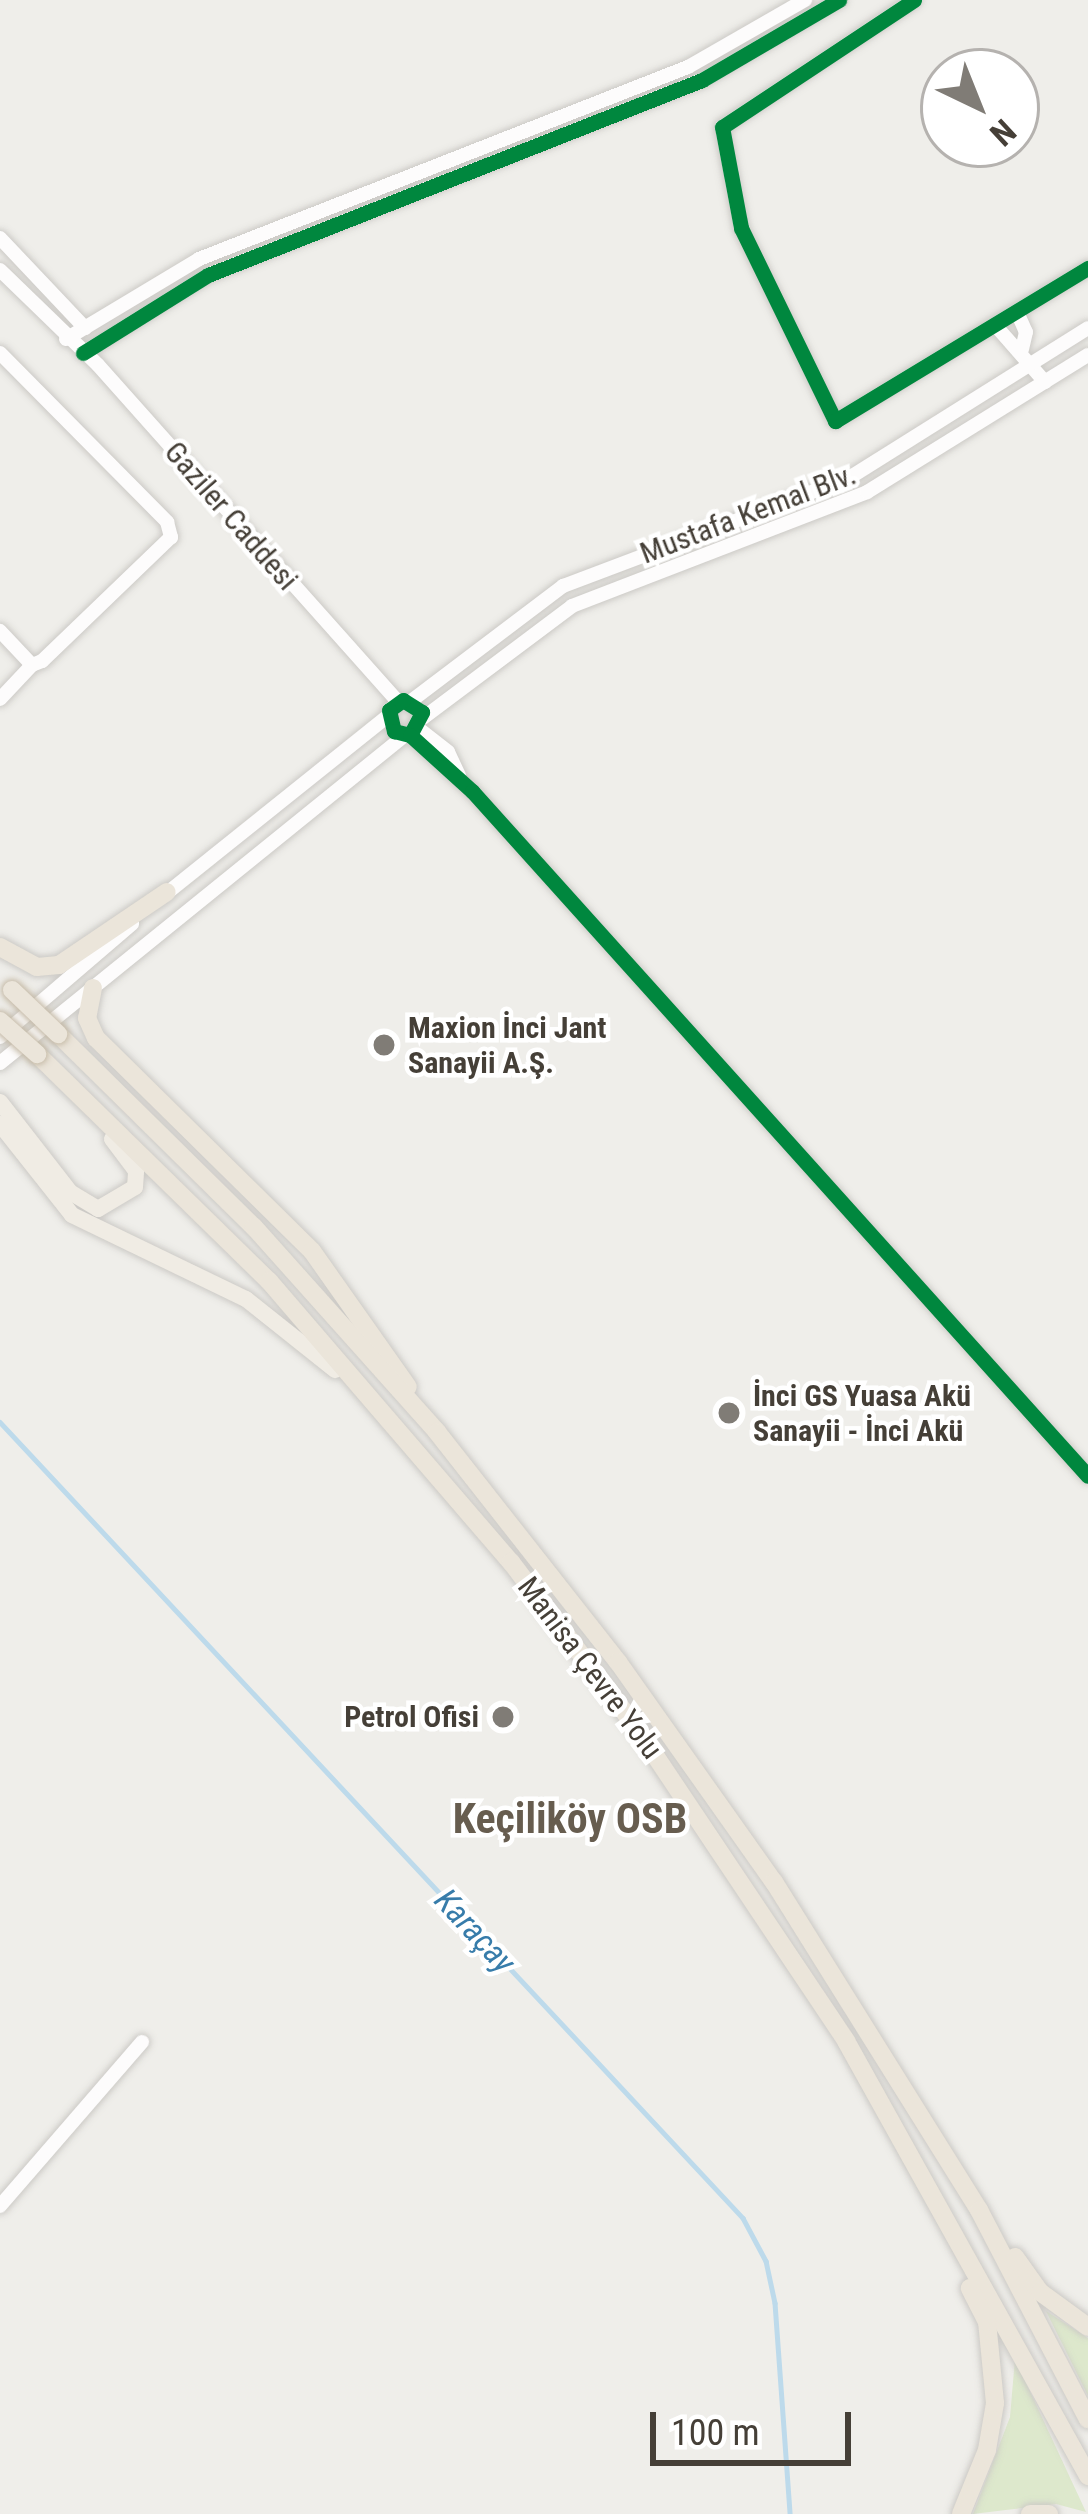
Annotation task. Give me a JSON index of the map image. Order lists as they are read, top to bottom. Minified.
{"streets":{"highway":["Manisa Çevre Yolu"],"street":["Mustafa Kemal Blv.","Gaziler Caddesi"]},"crossings":[["Mustafa Kemal Blv.","Gaziler Caddesi"]],"districts":["Keçiliköy OSB"],"water":["Karaçay"],"places":["Maxion İnci Jant Sanayii A.Ş.","İnci GS Yuasa Akü Sanayii - İnci Akü","Petrol Ofisi"],"scale_bar":"100 m","north":"bottom right"}
